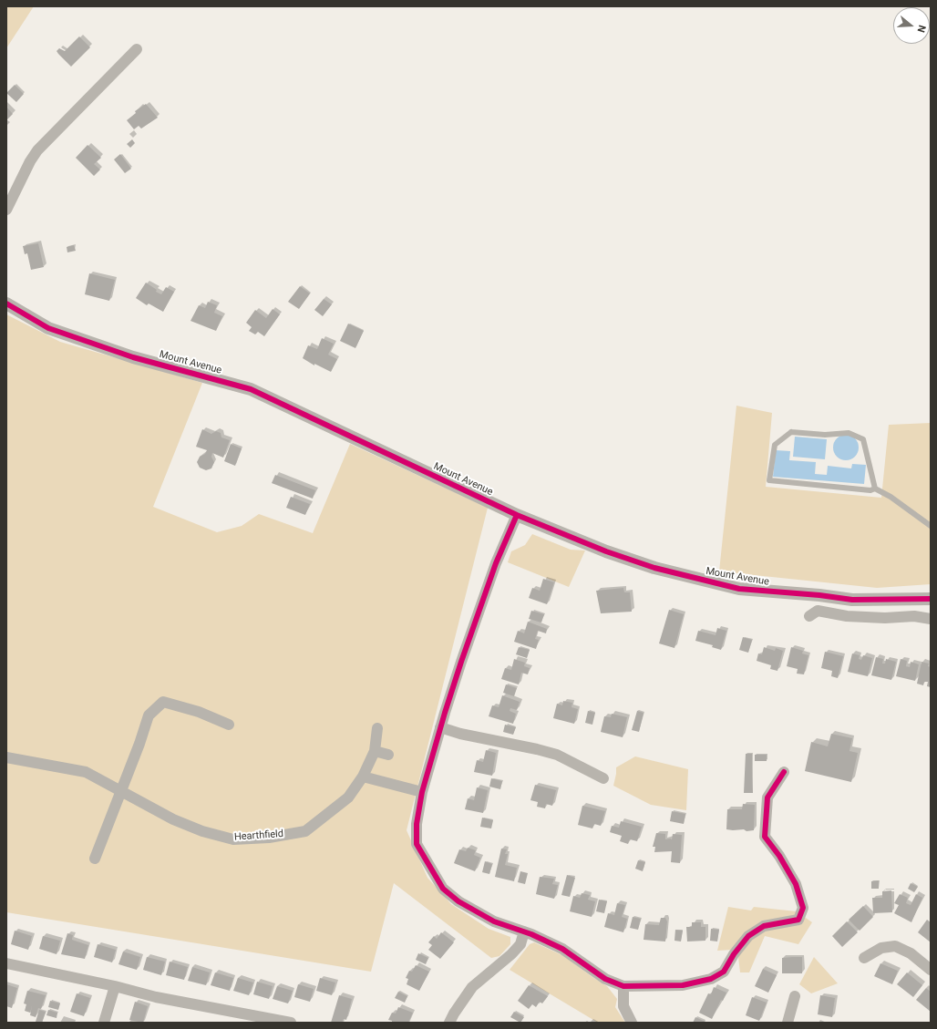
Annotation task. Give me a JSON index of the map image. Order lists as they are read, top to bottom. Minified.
{"streets":{"street":["Mount Avenue","Hearthfield"]},"north":"right"}
